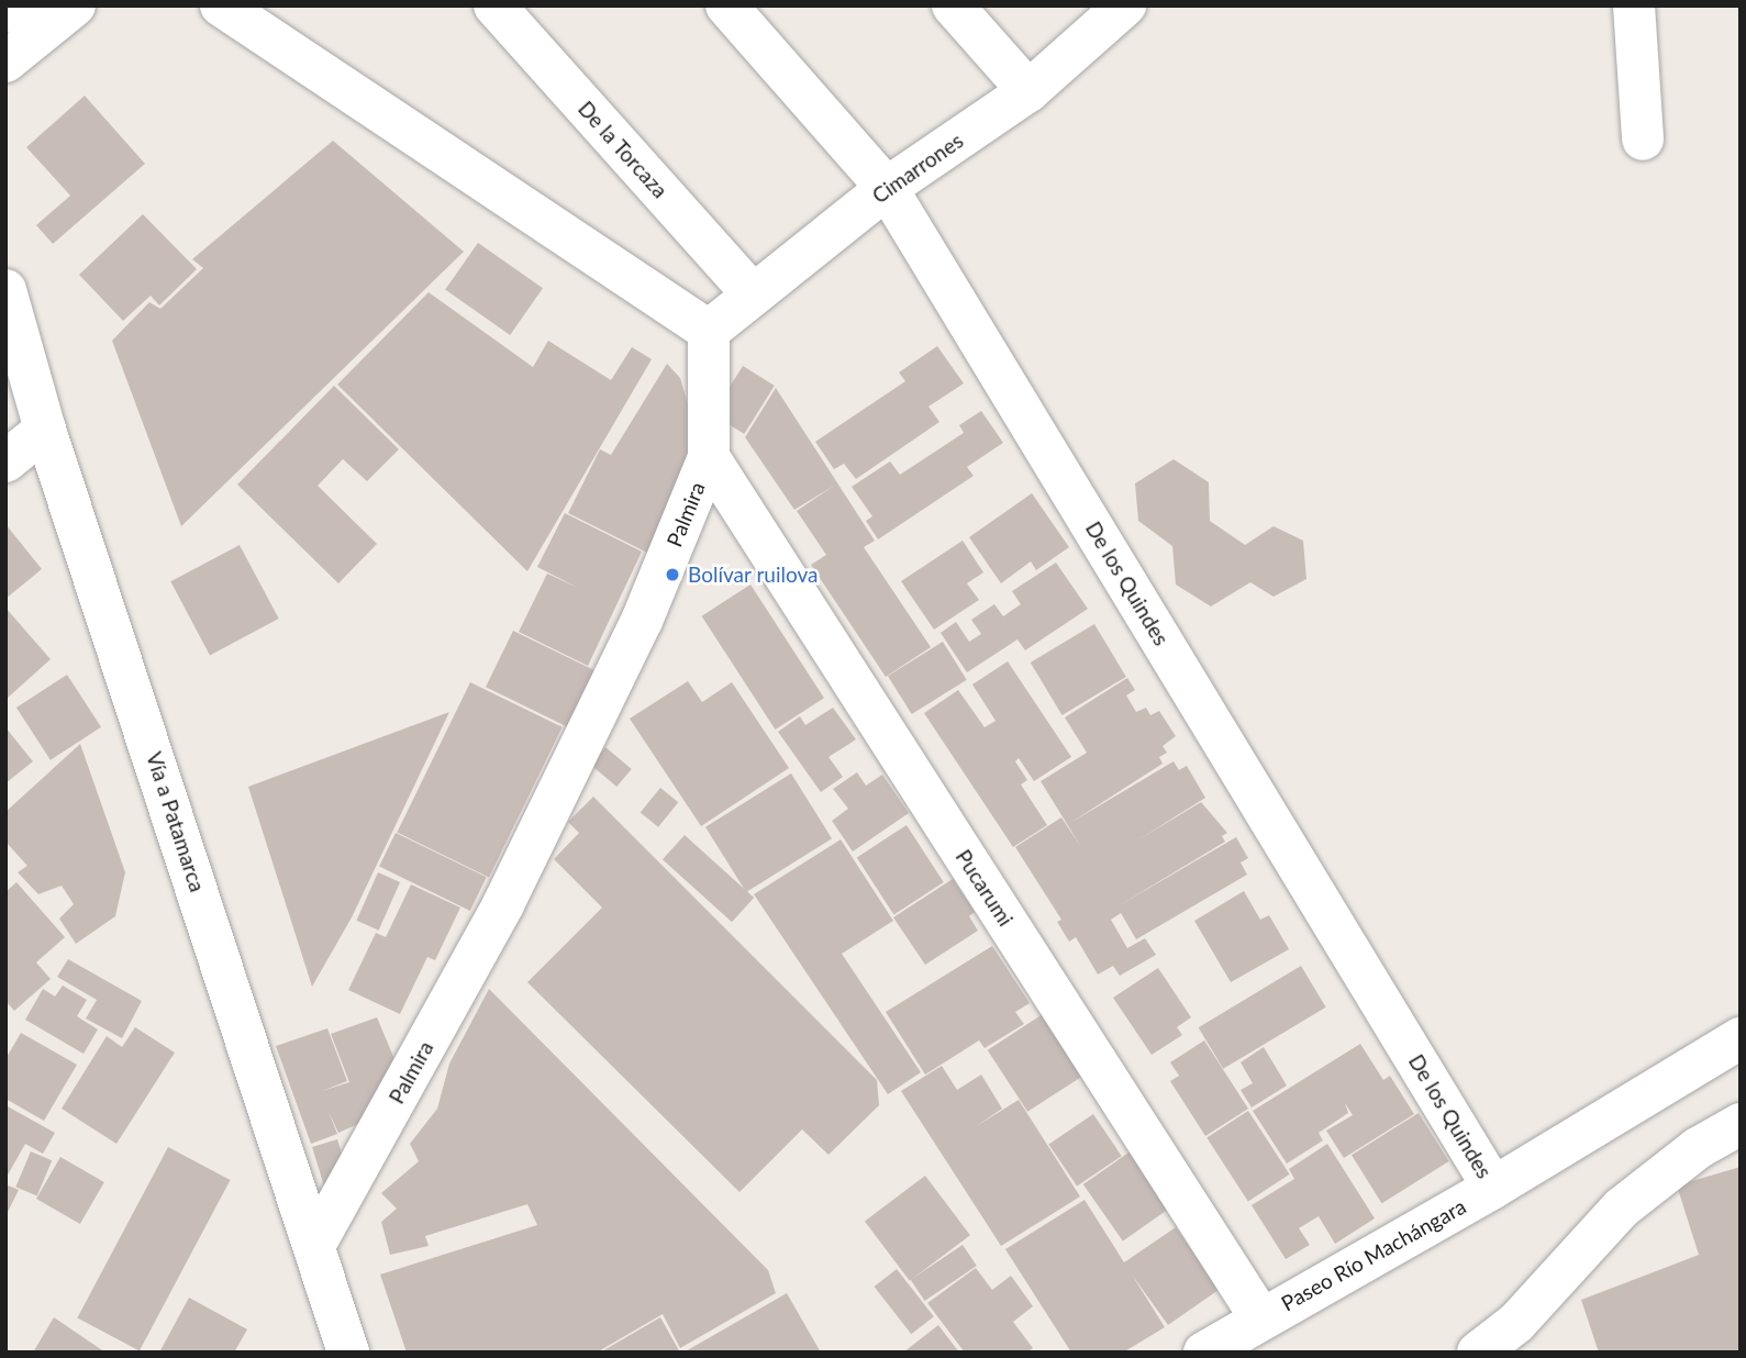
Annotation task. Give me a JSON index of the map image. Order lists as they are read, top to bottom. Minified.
{"streets":{"street":["De la Torcaza","Cimarrones","Palmira","De los Quindes","Vía a Patamarca","Pucarumi","Paseo Río Machángara"]},"crossings":[["De la Torcaza","Cimarrones"],["Cimarrones","Palmira"],["Cimarrones","De los Quindes"],["Palmira","Vía a Patamarca"],["Palmira","Pucarumi"],["De los Quindes","Paseo Río Machángara"],["Pucarumi","Paseo Río Machángara"]],"places":["Bolívar ruilova"]}
